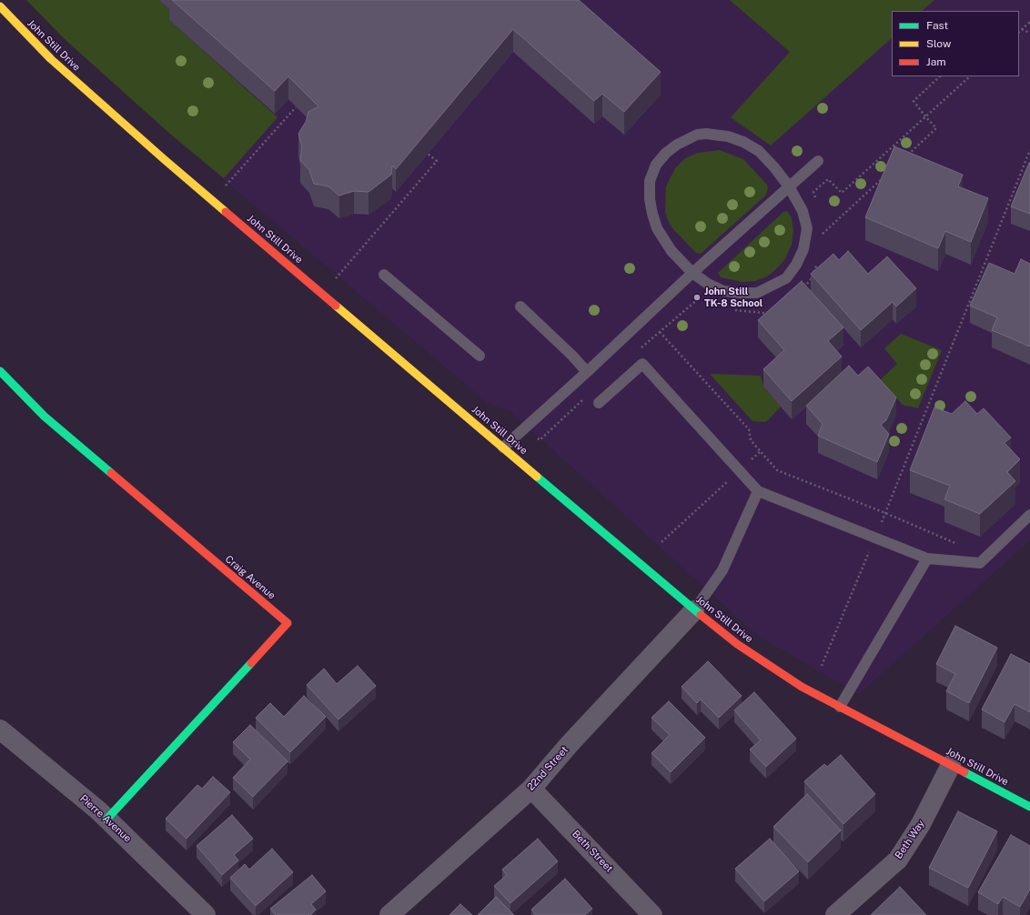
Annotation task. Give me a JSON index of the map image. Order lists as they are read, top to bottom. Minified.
{"streets":{"street":["John Still Drive","Craig Avenue","22nd Street","Pierre Avenue","Beth Way","Beth Street"]},"crossings":[["John Still Drive","22nd Street"],["John Still Drive","Beth Way"],["Craig Avenue","Pierre Avenue"],["22nd Street","Beth Street"]],"places":["John Still TK-8 School"],"legend":["Fast","Slow","Jam"]}
